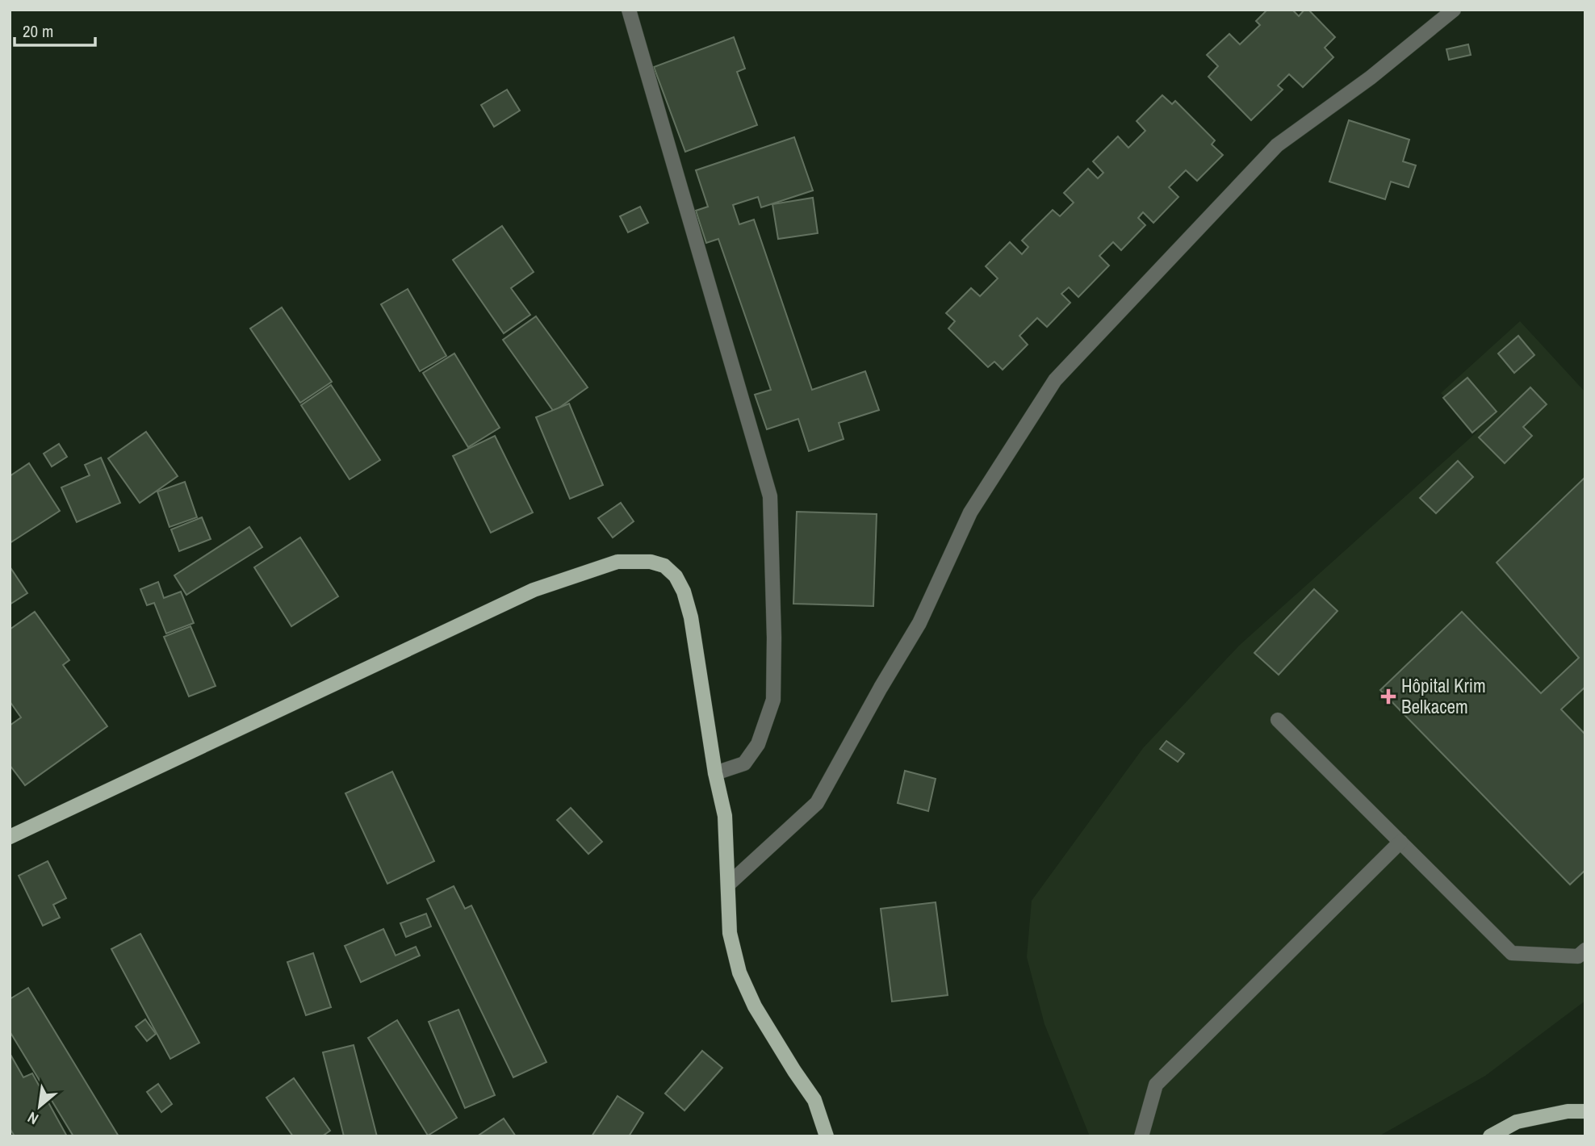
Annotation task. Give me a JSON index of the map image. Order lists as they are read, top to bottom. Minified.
{"places":{"health":["Hôpital Krim Belkacem"]},"scale_bar":"20 m","north":"bottom left"}
